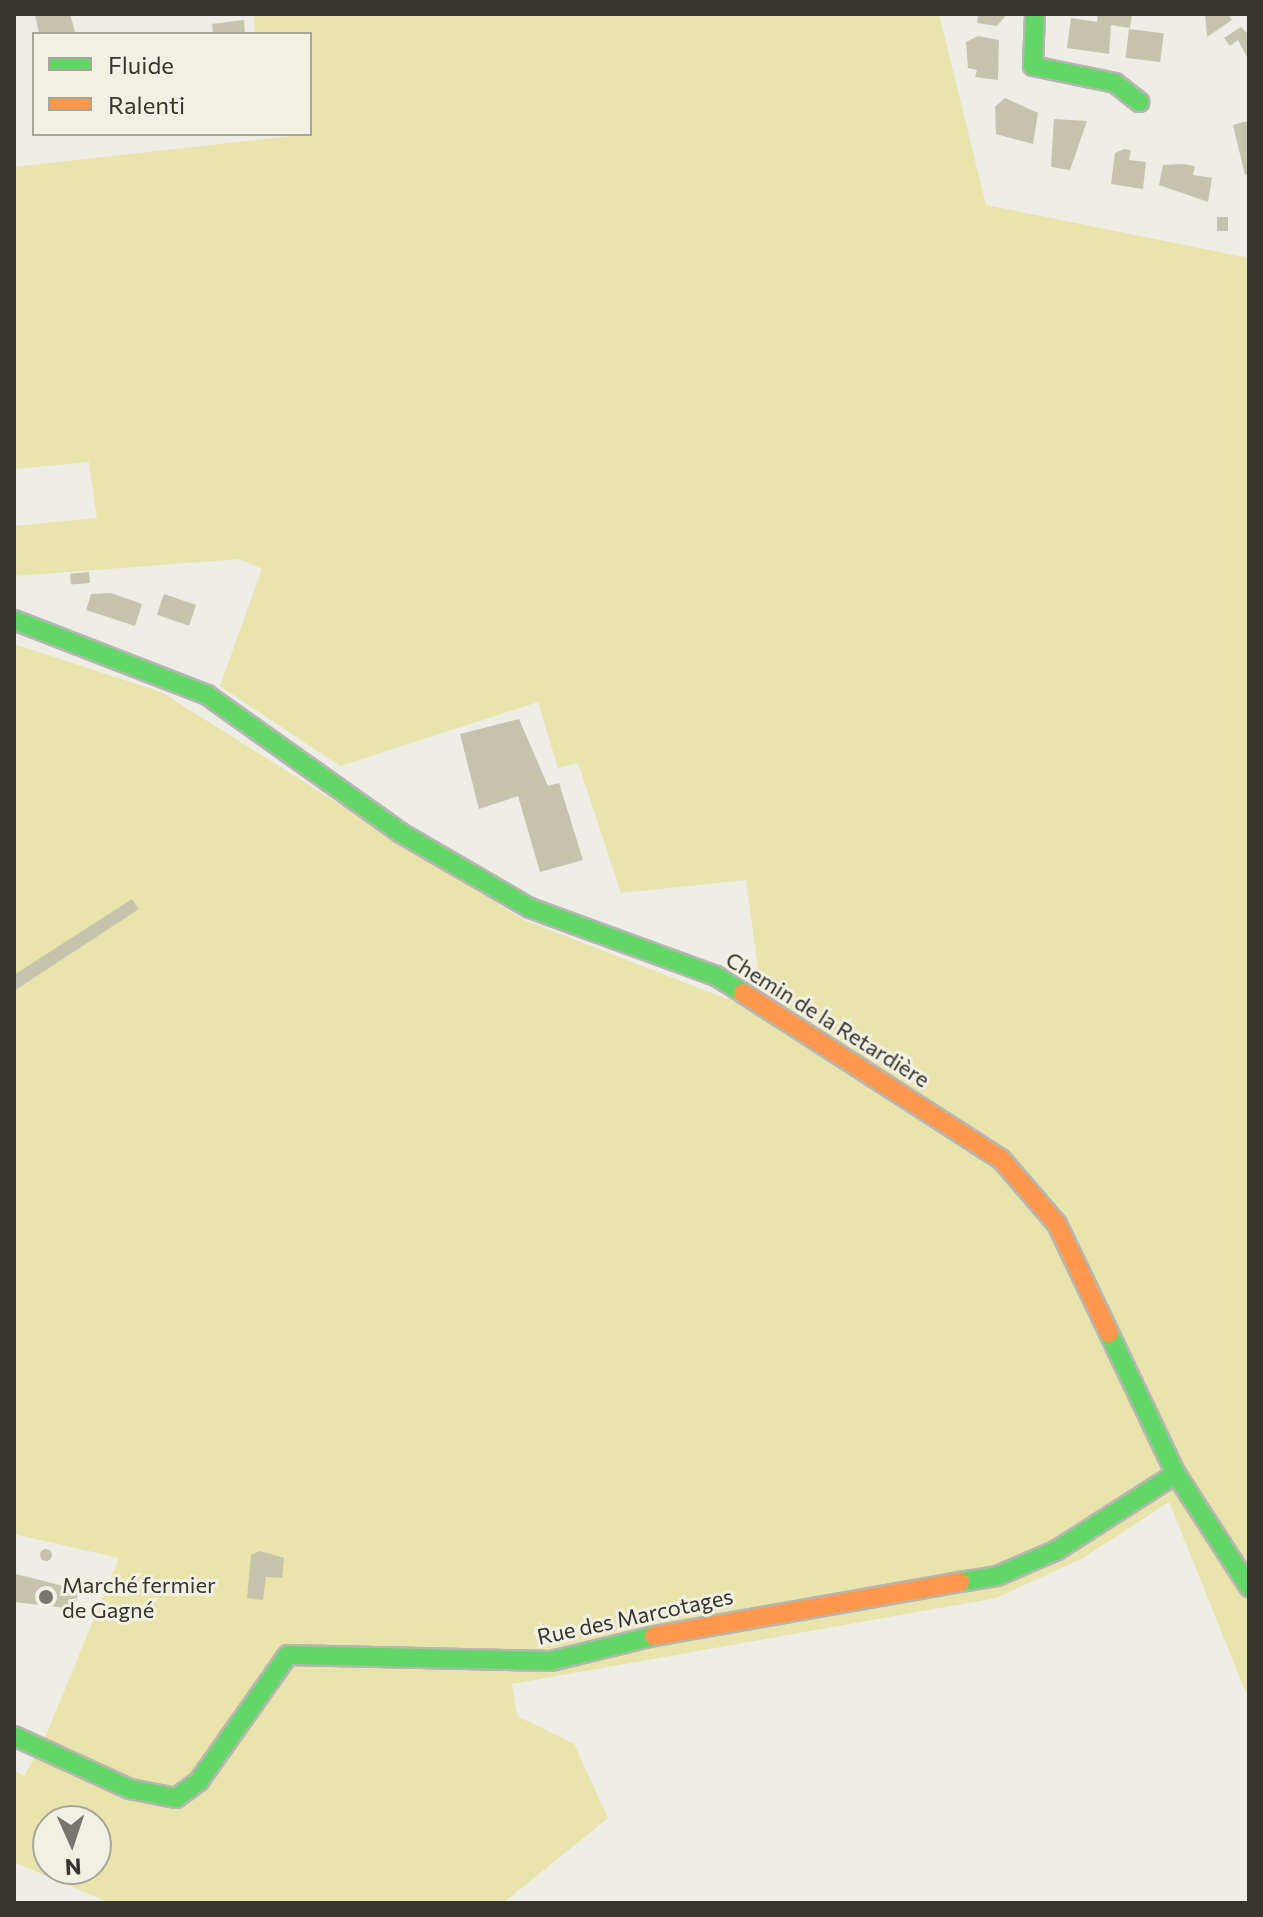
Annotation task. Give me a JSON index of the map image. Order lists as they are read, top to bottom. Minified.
{"streets":{"street":["Chemin de la Retardière","Rue des Marcotages"]},"crossings":[["Chemin de la Retardière","Rue des Marcotages"]],"places":["Marché fermier de Gagné"],"legend":["Fluide","Ralenti"],"north":"bottom"}
